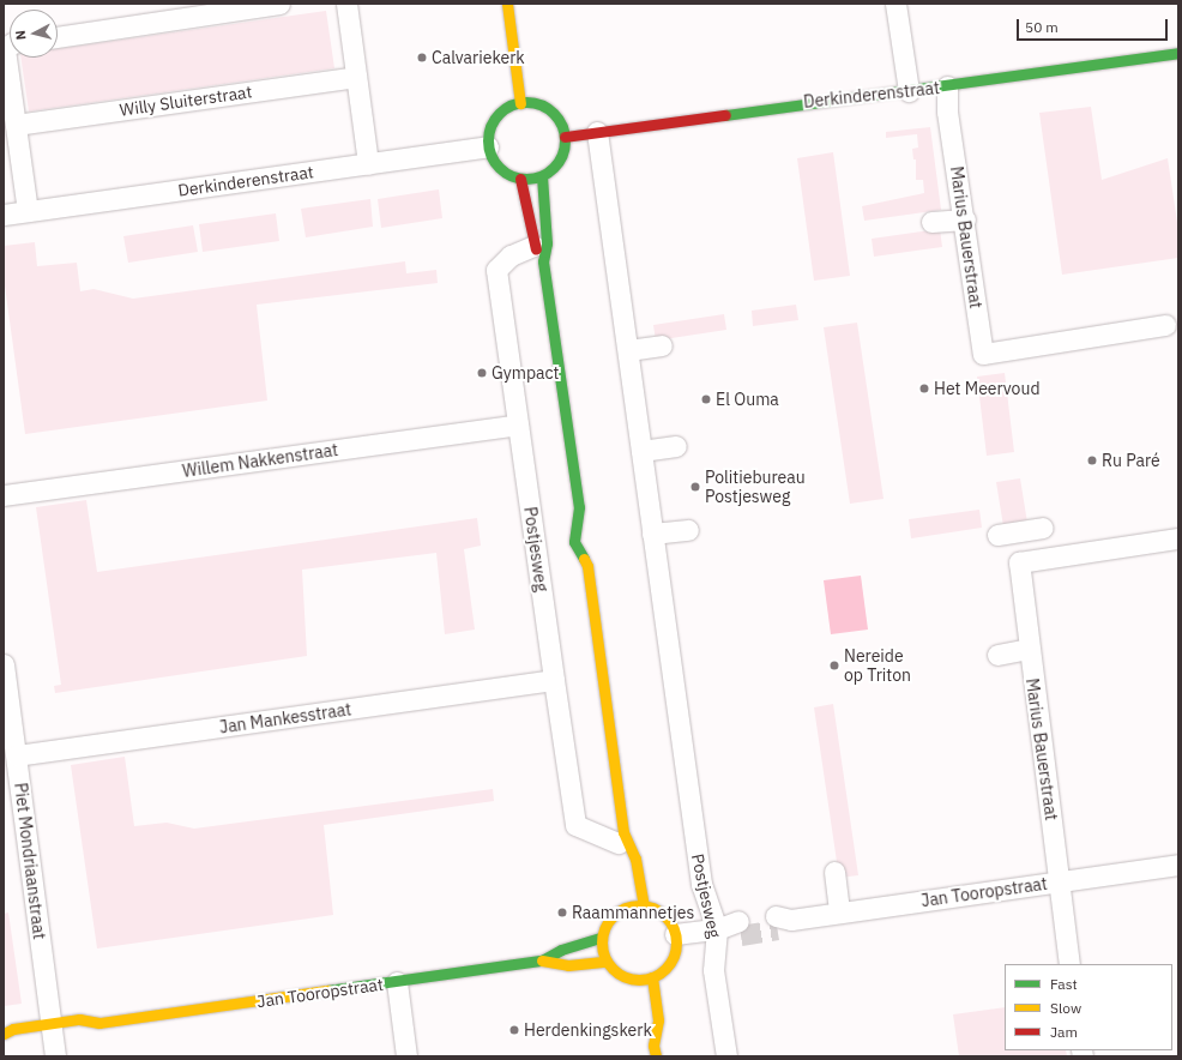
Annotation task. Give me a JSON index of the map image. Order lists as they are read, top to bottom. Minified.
{"streets":{"street":["Derkinderenstraat","Willy Sluiterstraat","Marius Bauerstraat","Willem Nakkenstraat","Postjesweg","Jan Mankesstraat","Piet Mondriaanstraat","Jan Tooropstraat"]},"crossings":[["Derkinderenstraat","Marius Bauerstraat"],["Derkinderenstraat","Postjesweg"],["Marius Bauerstraat","Jan Tooropstraat"],["Willem Nakkenstraat","Postjesweg"],["Postjesweg","Jan Mankesstraat"],["Jan Mankesstraat","Piet Mondriaanstraat"],["Piet Mondriaanstraat","Jan Tooropstraat"]],"places":["Calvariekerk","Gympact","Het Meervoud","El Ouma","Ru Paré","Politiebureau Postjesweg","Nereide op Triton","Raammannetjes","Herdenkingskerk"],"legend":["Fast","Slow","Jam"],"scale_bar":"50 m","north":"left"}
